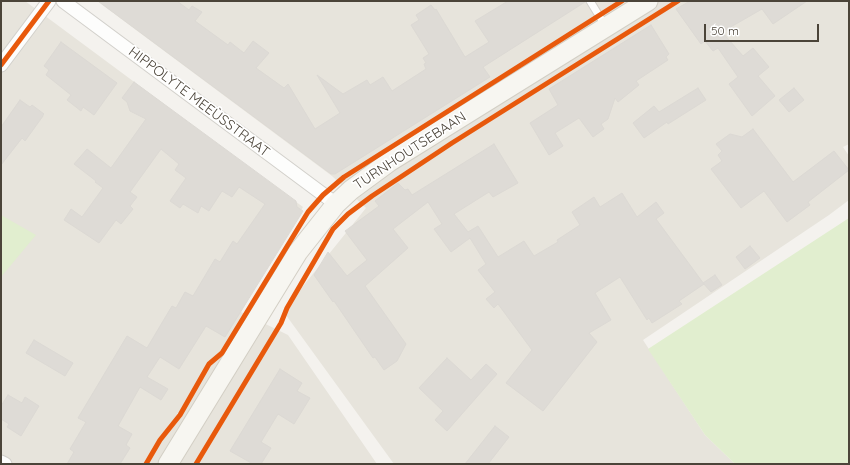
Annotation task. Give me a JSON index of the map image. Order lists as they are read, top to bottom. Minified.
{"streets":{"main road":["TURNHOUTSEBAAN"],"street":["HIPPOLYTE MEEÙSSTRAAT"]},"crossings":[["HIPPOLYTE MEEÙSSTRAAT","TURNHOUTSEBAAN"]],"scale_bar":"50 m"}
